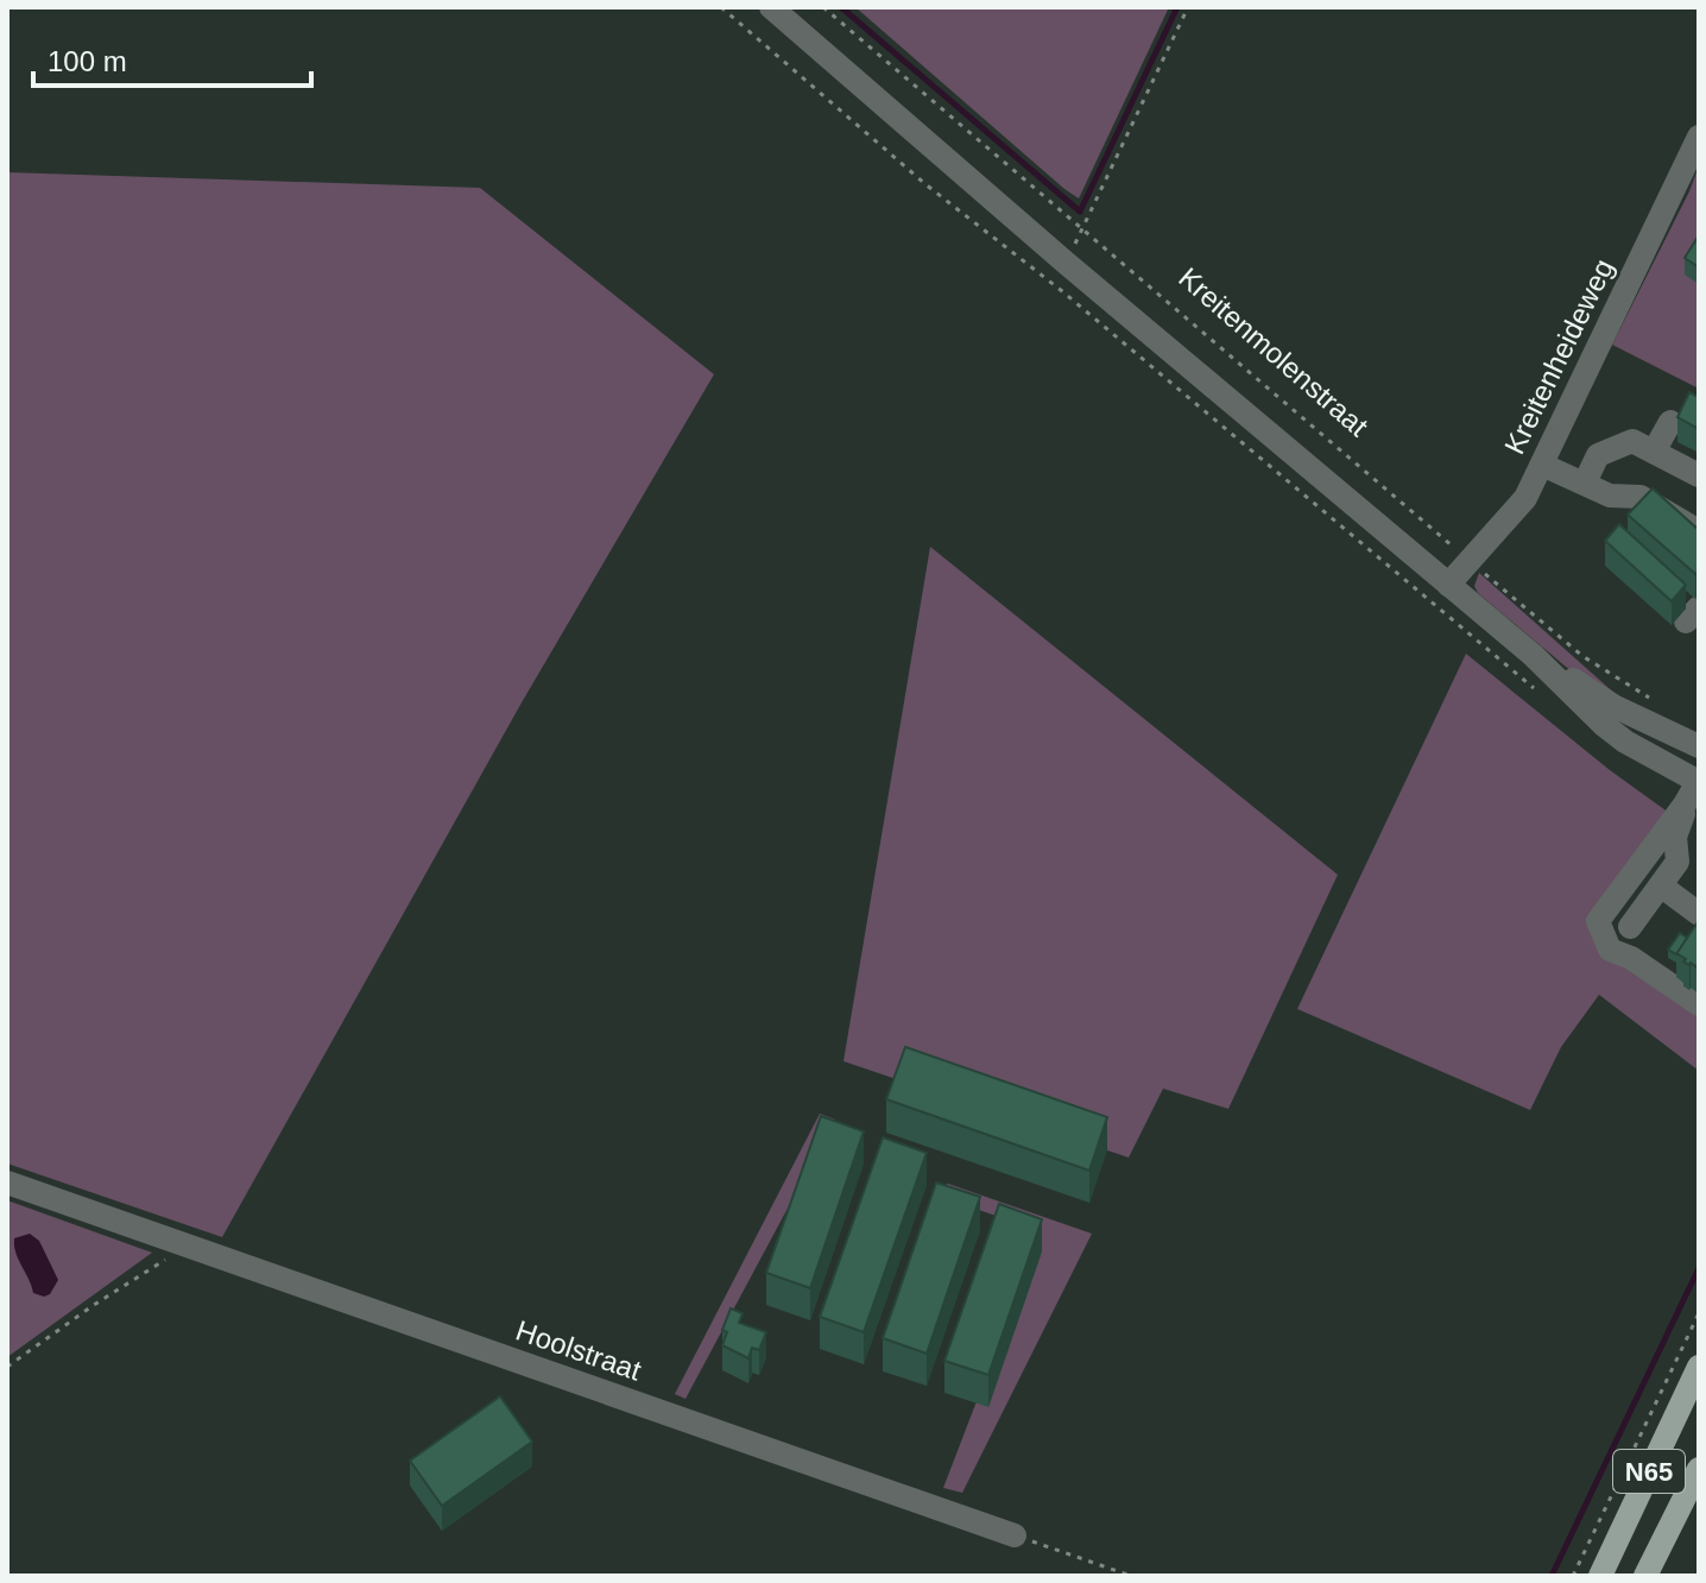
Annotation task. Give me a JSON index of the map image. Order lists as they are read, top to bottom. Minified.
{"streets":{"main road":["N65"],"street":["Kreitenheideweg","Hoolstraat"],"path":["Kreitenmolenstraat"]},"crossings":[["Kreitenmolenstraat","Kreitenheideweg"]],"scale_bar":"100 m"}
